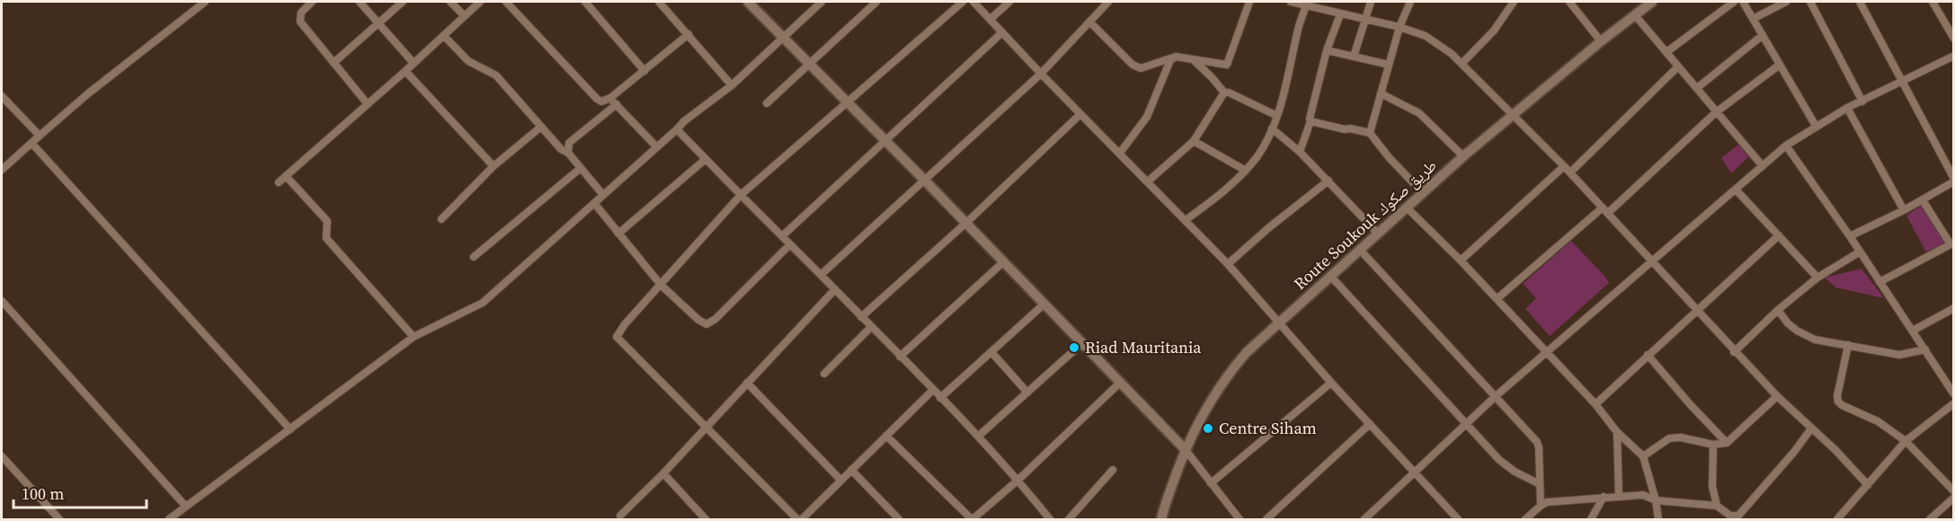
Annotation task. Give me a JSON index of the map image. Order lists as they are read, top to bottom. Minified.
{"streets":{"street":["Route Soukouk طريق صكوك"]},"places":["Riad Mauritania","Centre Siham"],"scale_bar":"100 m"}
